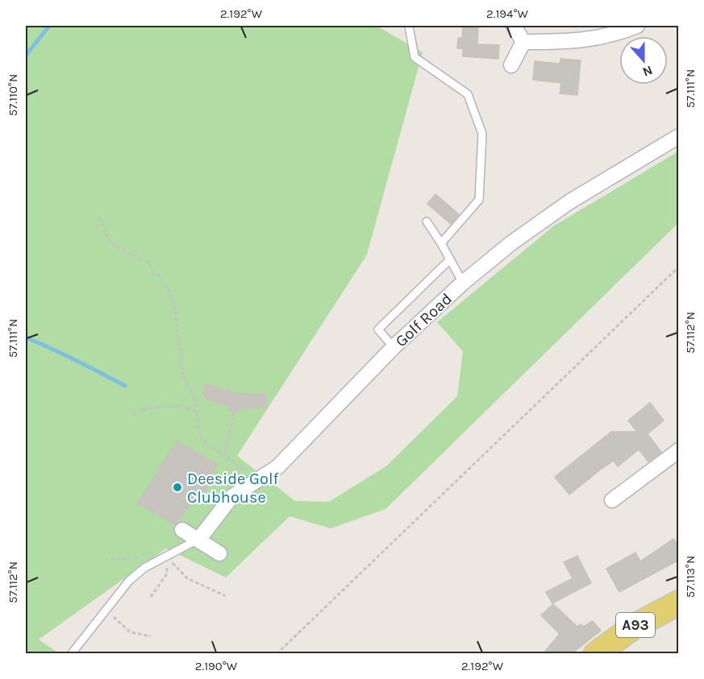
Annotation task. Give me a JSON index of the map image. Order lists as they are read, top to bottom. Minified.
{"streets":{"main road":["A93"],"street":["Golf Road"]},"places":["Deeside Golf Clubhouse"],"north":"bottom","coordinates":["2.192°W","2.194°W","57.111°N","57.110°N","57.112°N","57.113°N","2.190°W"]}
